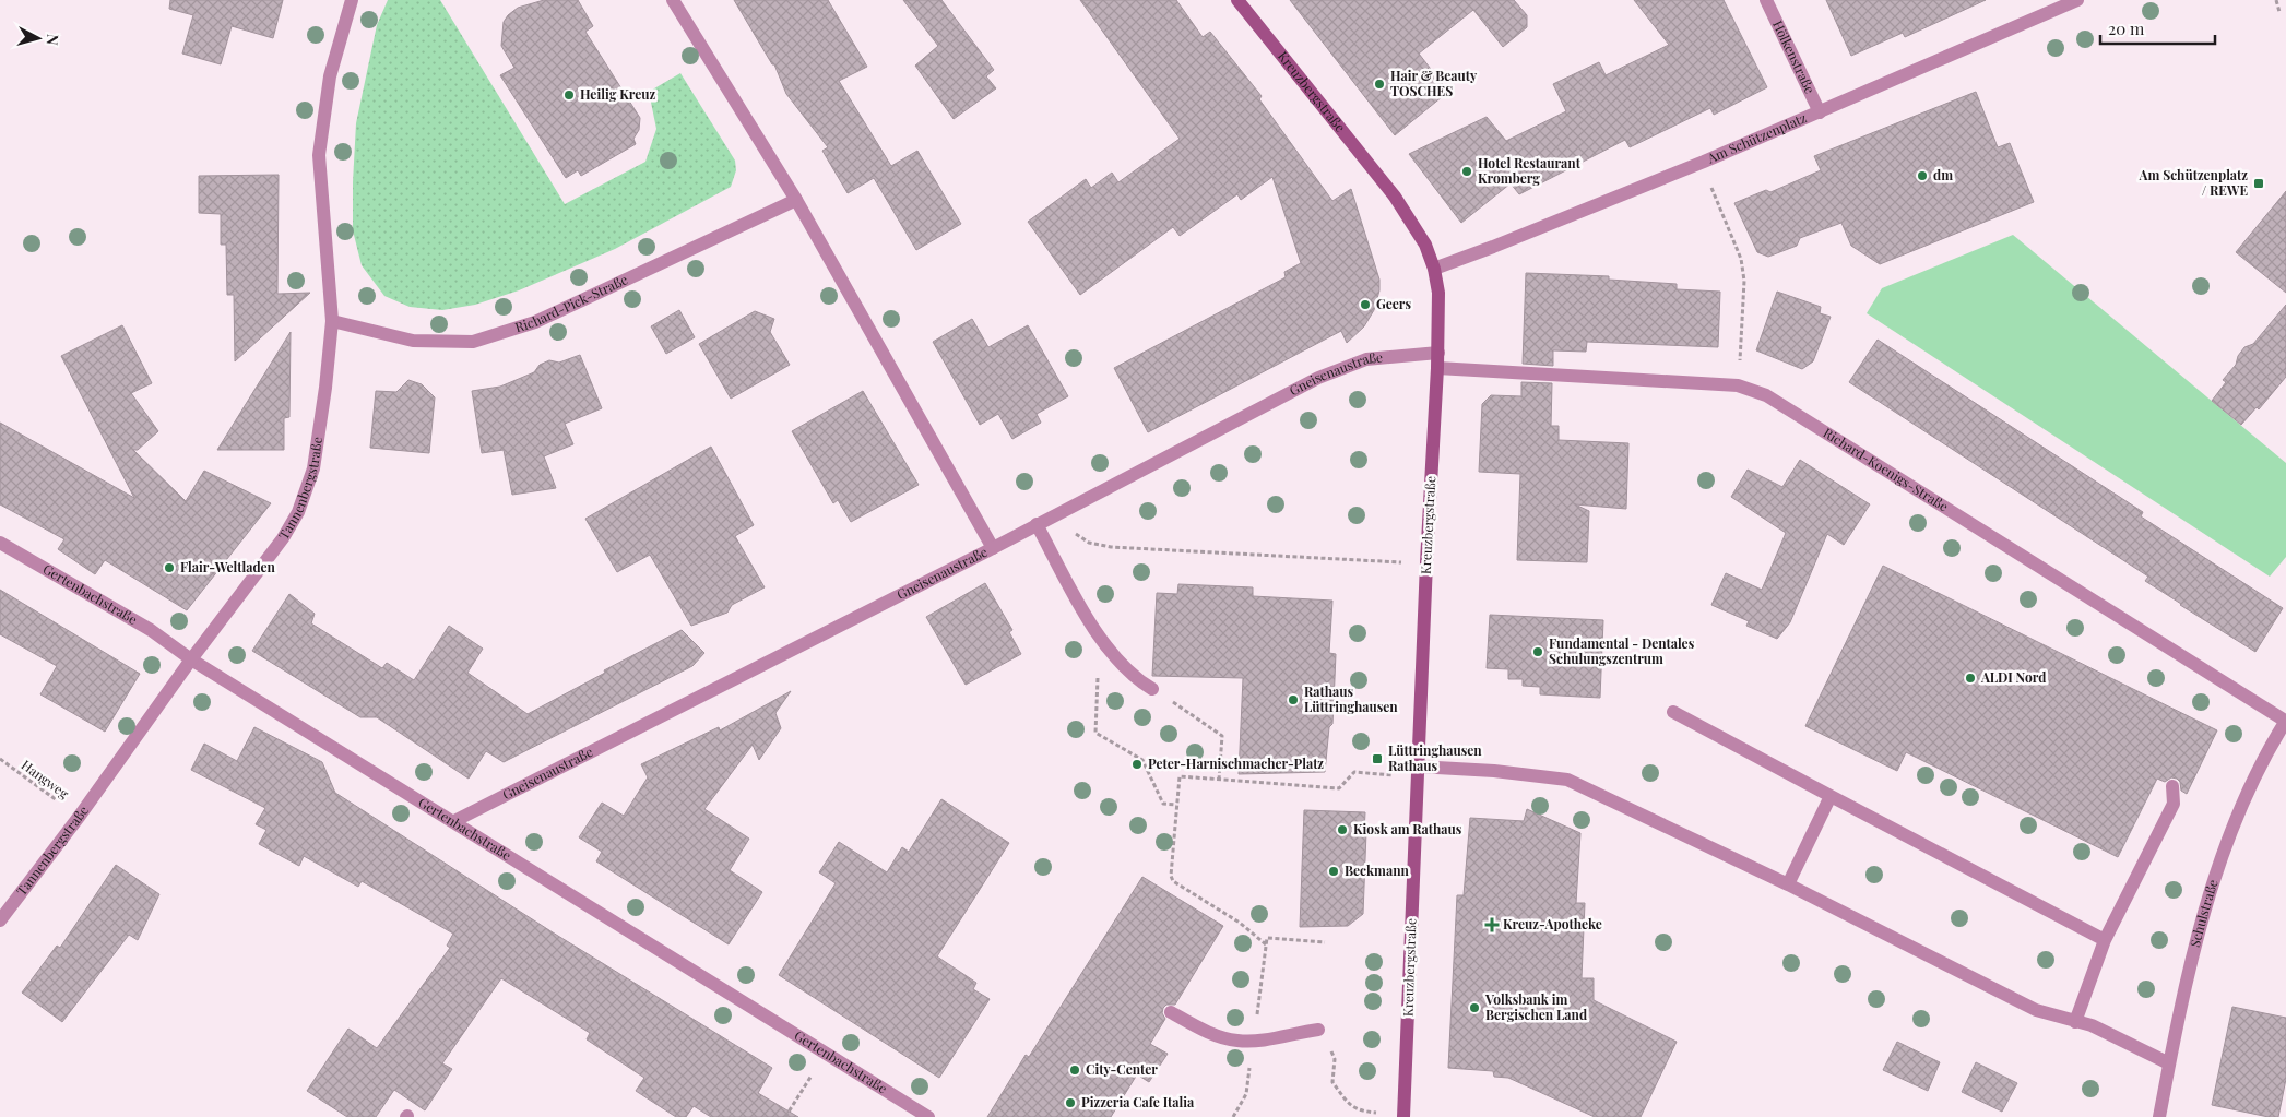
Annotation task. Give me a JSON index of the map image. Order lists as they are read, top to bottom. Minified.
{"streets":{"main road":["Kreuzbergstraße"],"street":["Hölkenstraße","Am Schützenplatz","Richard-Pick-Straße","Gneisenaustraße","Richard-Koenigs-Straße","Tannenbergstraße","Gertenbachstraße","Schulstraße"],"path":["Hangweg"]},"crossings":[["Hölkenstraße","Am Schützenplatz"],["Kreuzbergstraße","Am Schützenplatz"],["Kreuzbergstraße","Gneisenaustraße"],["Kreuzbergstraße","Richard-Koenigs-Straße"],["Richard-Pick-Straße","Tannenbergstraße"],["Gneisenaustraße","Gertenbachstraße"],["Richard-Koenigs-Straße","Schulstraße"],["Tannenbergstraße","Gertenbachstraße"],["Tannenbergstraße","Hangweg"]],"places":{"other":["Hair & Beauty TOSCHES","Heilig Kreuz","Hotel Restaurant Kromberg","dm","Geers","Flair-Weltladen","Fundamental - Dentales Schulungszentrum","ALDI Nord","Rathaus Lüttringhausen","Peter-Harnischmacher-Platz","Kiosk am Rathaus","Beckmann","Volksbank im Bergischen Land","City-Center","Pizzeria Cafe Italia"],"transit":["Am Schützenplatz / REWE","Lüttringhausen Rathaus"],"health":["Kreuz-Apotheke"]},"scale_bar":"20 m","north":"right"}
